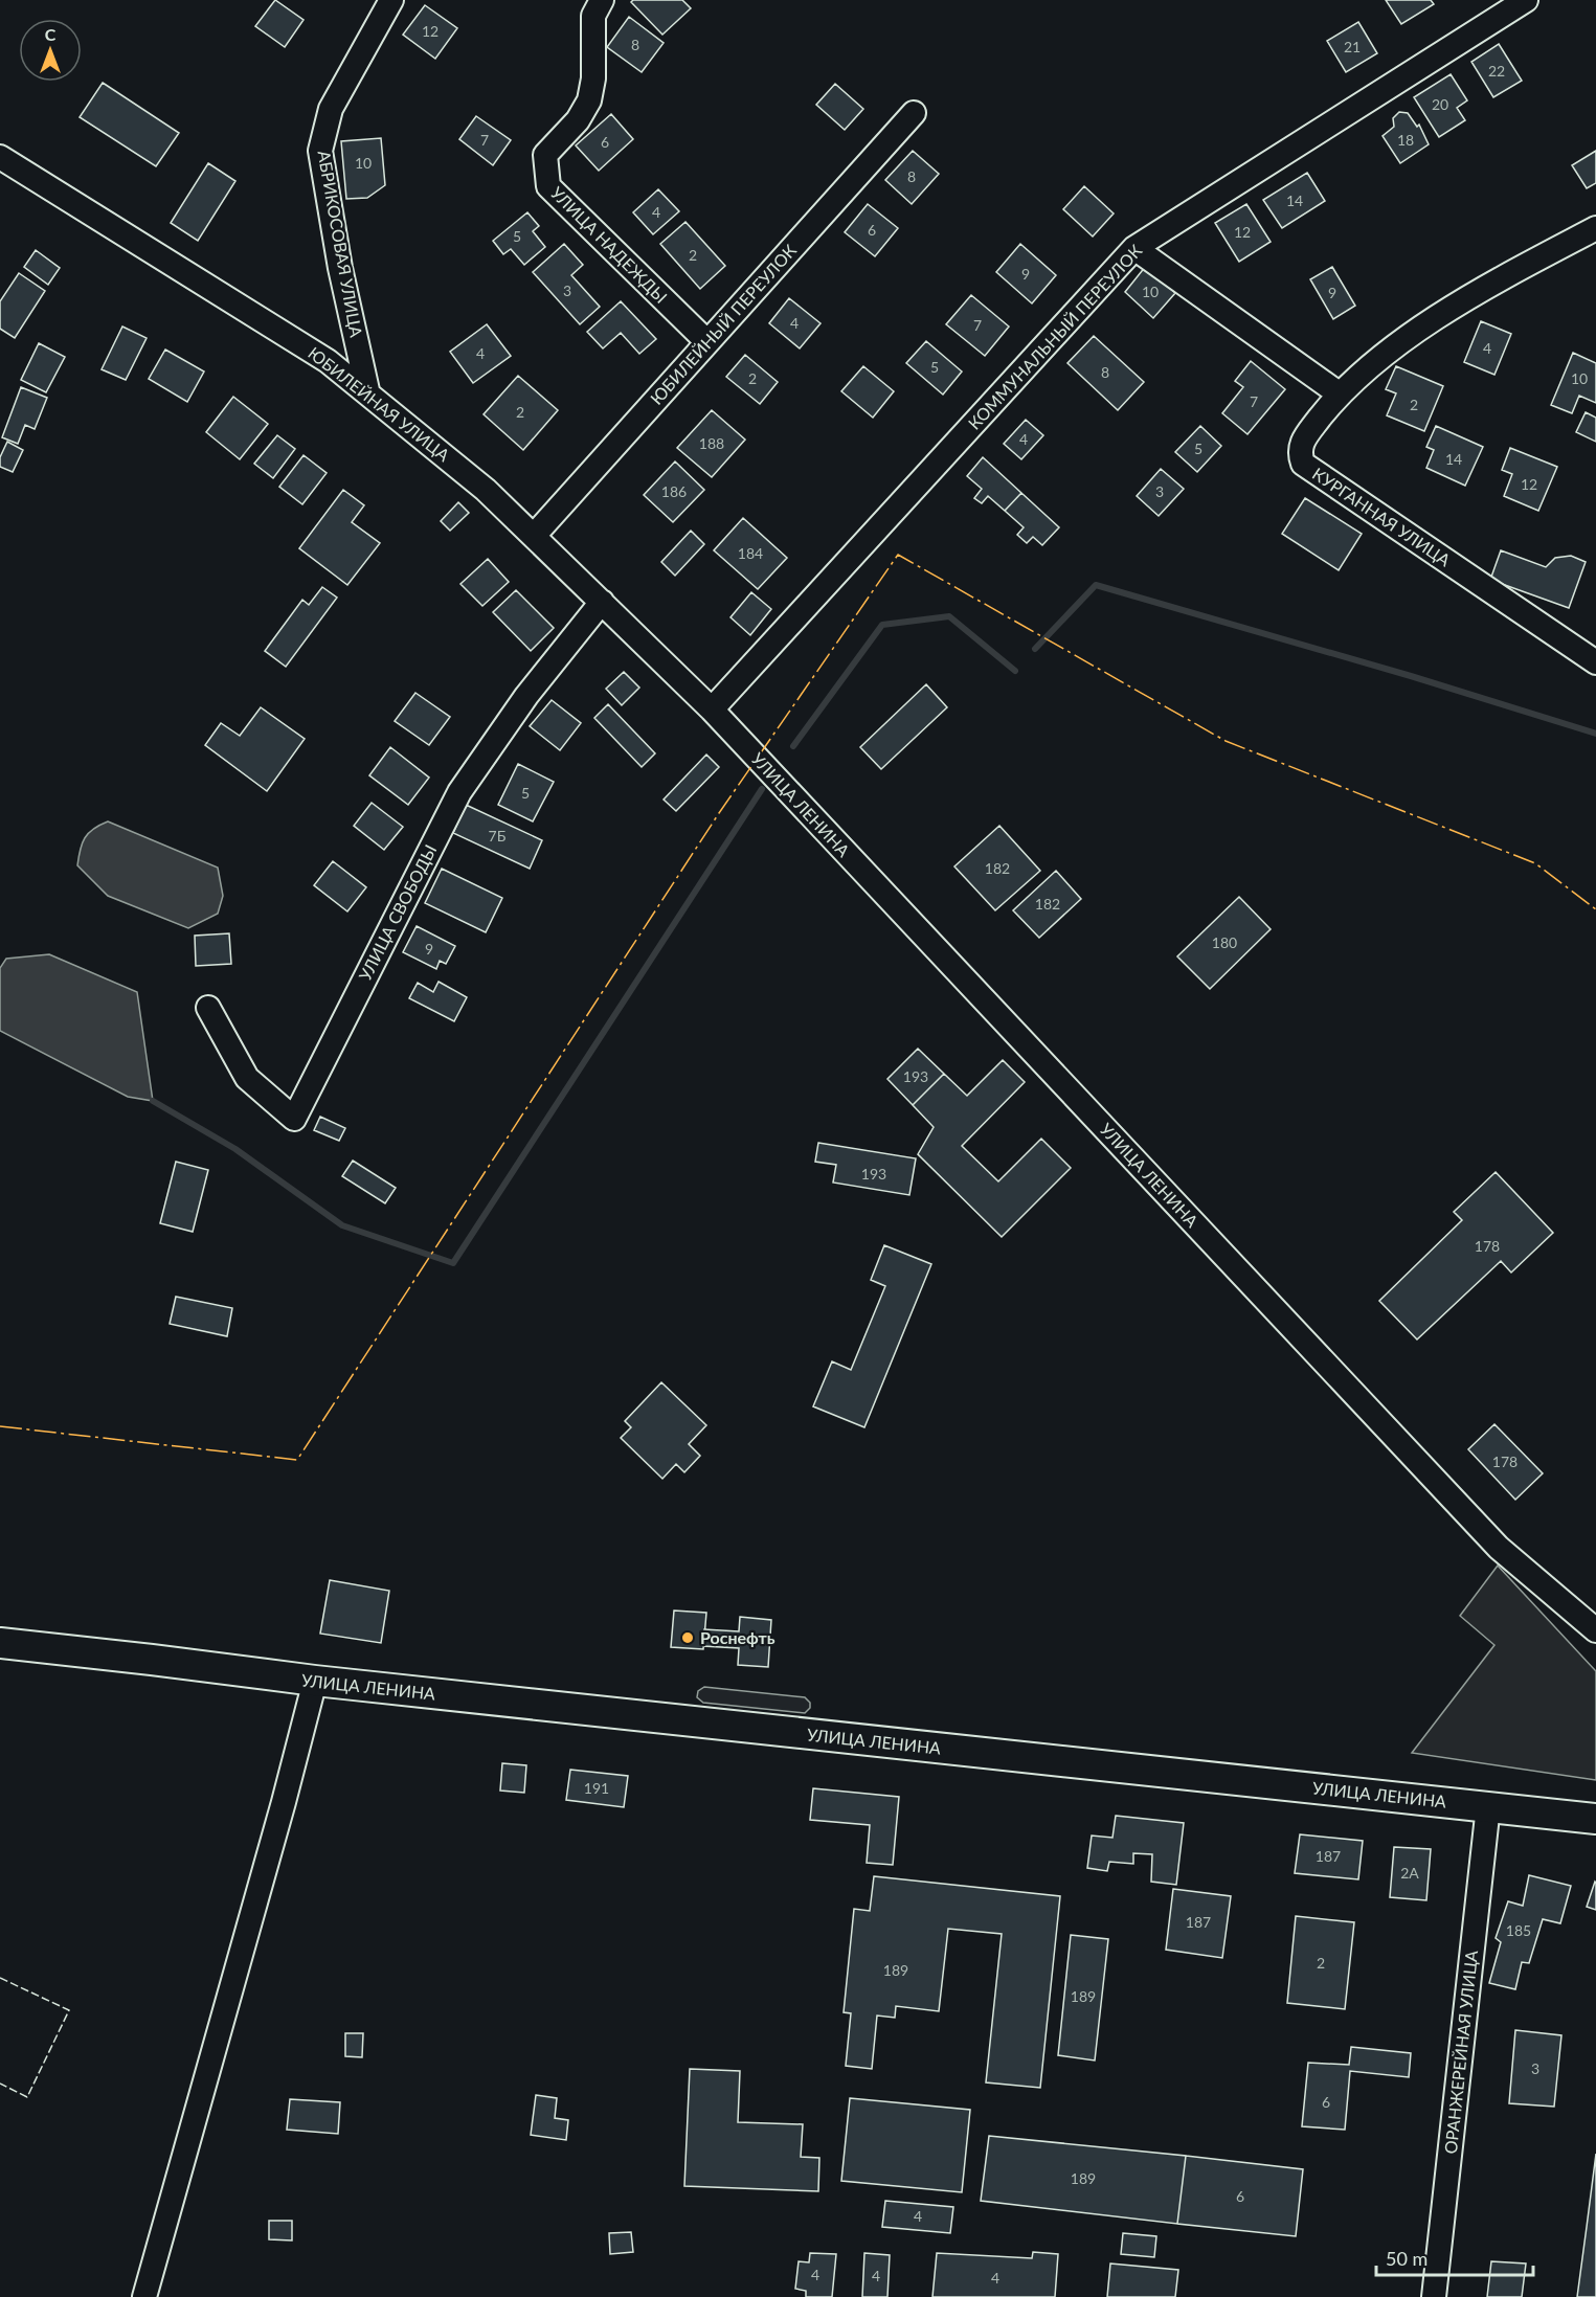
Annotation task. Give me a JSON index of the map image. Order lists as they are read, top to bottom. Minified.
{"streets":{"main road":["УЛИЦА ЛЕНИНА"],"street":["АБРИКОСОВАЯ УЛИЦА","УЛИЦА НАДЕЖДЫ","ЮБИЛЕЙНЫЙ ПЕРЕУЛОК","КОММУНАЛЬНЫЙ ПЕРЕУЛОК","ЮБИЛЕЙНАЯ УЛИЦА","КУРГАННАЯ УЛИЦА","УЛИЦА СВОБОДЫ","ОРАНЖЕРЕЙНАЯ УЛИЦА"]},"crossings":[["АБРИКОСОВАЯ УЛИЦА","ЮБИЛЕЙНАЯ УЛИЦА"],["УЛИЦА НАДЕЖДЫ","ЮБИЛЕЙНЫЙ ПЕРЕУЛОК"],["ЮБИЛЕЙНЫЙ ПЕРЕУЛОК","ЮБИЛЕЙНАЯ УЛИЦА"],["КОММУНАЛЬНЫЙ ПЕРЕУЛОК","ЮБИЛЕЙНАЯ УЛИЦА"],["КОММУНАЛЬНЫЙ ПЕРЕУЛОК","УЛИЦА ЛЕНИНА"],["ЮБИЛЕЙНАЯ УЛИЦА","УЛИЦА ЛЕНИНА"],["ЮБИЛЕЙНАЯ УЛИЦА","УЛИЦА СВОБОДЫ"],["УЛИЦА ЛЕНИНА","ОРАНЖЕРЕЙНАЯ УЛИЦА"]],"places":["Роснефть"],"house_numbers":["12","8","21","22","20","7","18","6","10","8","14","4","6","12","5","2","9","3","10","9","4","7","4","4","5","8","2","10","7","2","2","4","188","5","14","12","186","3","184","5","7Б","182","182","180","9","193","193","178","178","191","187","2А","187","185","2","189","189","3","6","189","6","4","4","4","4"],"scale_bar":"50 m","north":"top"}
